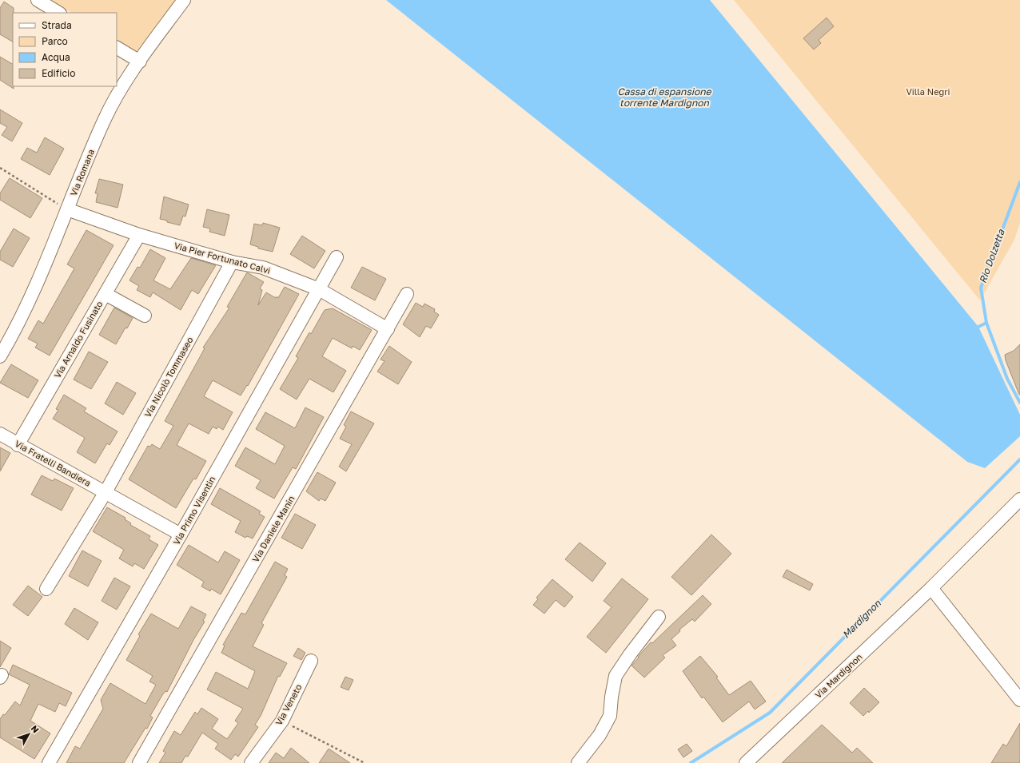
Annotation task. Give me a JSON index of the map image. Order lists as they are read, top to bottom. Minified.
{"streets":{"street":["Via Romana","Via Pier Fortunato Calvi","Via Arnaldo Fusinato","Via Nicolò Tommaseo","Via Fratelli Bandiera","Via Primo Visentin","Via Daniele Manin","Via Mardignon","Via Veneto"]},"crossings":[["Via Romana","Via Pier Fortunato Calvi"],["Via Pier Fortunato Calvi","Via Arnaldo Fusinato"],["Via Pier Fortunato Calvi","Via Nicolò Tommaseo"],["Via Pier Fortunato Calvi","Via Primo Visentin"],["Via Pier Fortunato Calvi","Via Daniele Manin"],["Via Arnaldo Fusinato","Via Fratelli Bandiera"],["Via Nicolò Tommaseo","Via Fratelli Bandiera"],["Via Fratelli Bandiera","Via Primo Visentin"]],"water":["Cassa di espansione torrente Mardignon","Rio Dolzetta","Mardignon"],"parks":["Villa Negri"],"legend":["Strada","Parco","Acqua","Edificio"],"north":"top right"}
